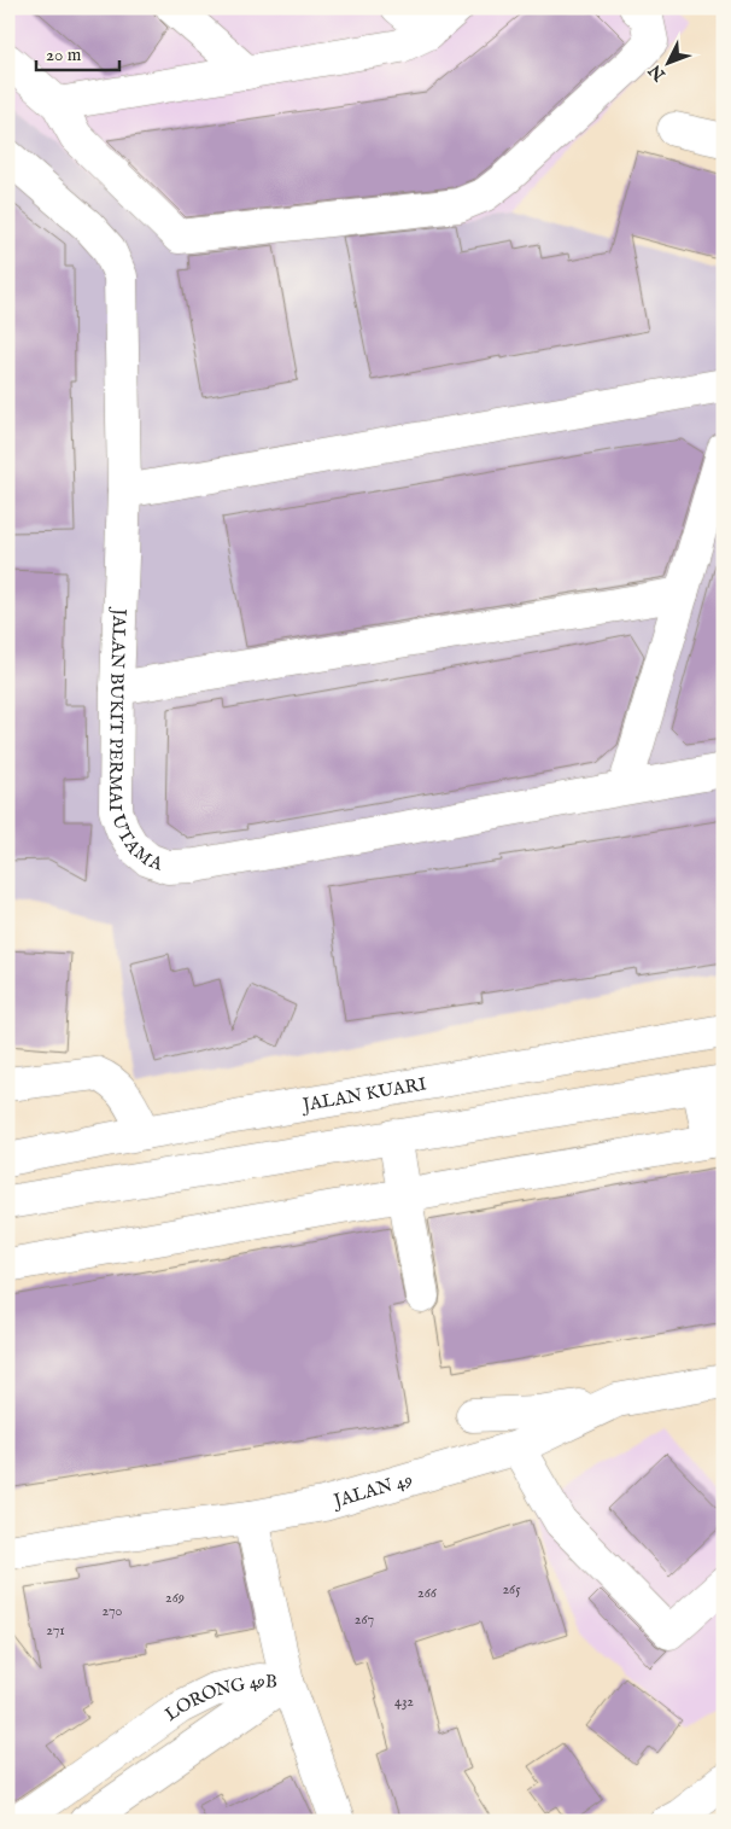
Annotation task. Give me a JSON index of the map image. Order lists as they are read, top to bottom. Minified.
{"streets":{"street":["JALAN BUKIT PERMAI UTAMA","JALAN KUARI","JALAN 49","LORONG 49B"]},"house_numbers":["265","266","269","270","267","271","432"],"scale_bar":"20 m","north":"bottom left"}
